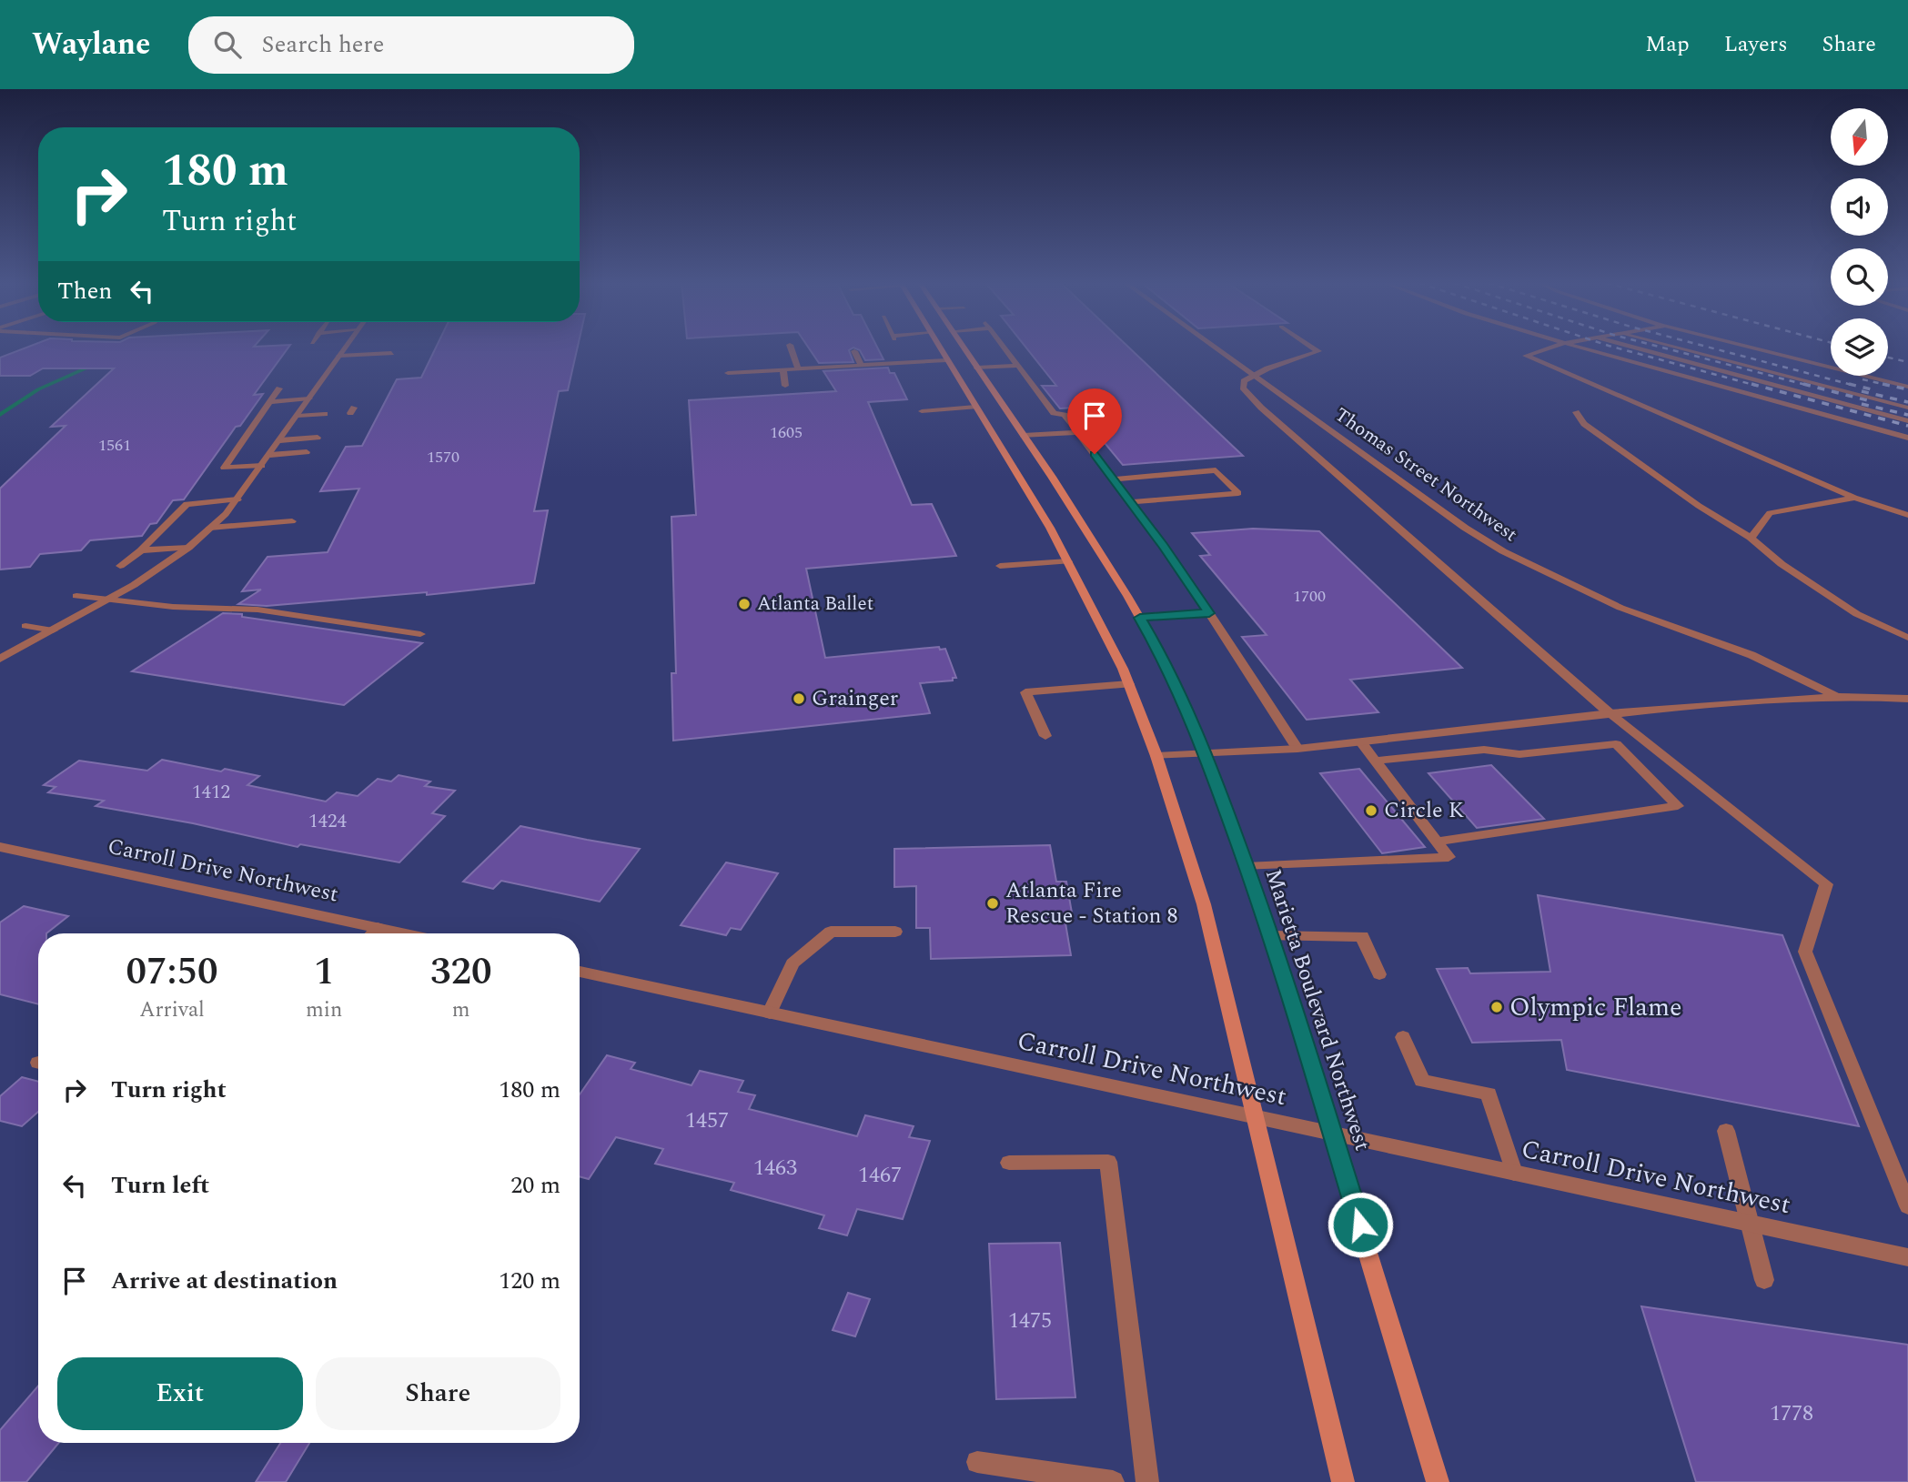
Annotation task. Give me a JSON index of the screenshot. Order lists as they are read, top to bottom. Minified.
{"streets":{"main road":["Marietta Boulevard Northwest"],"street":["Thomas Street Northwest","Carroll Drive Northwest"]},"crossings":[["Carroll Drive Northwest","Marietta Boulevard Northwest"]],"places":["Atlanta Ballet","Grainger","Circle K","Atlanta Fire Rescue - Station 8","Olympic Flame"],"house_numbers":["1605","1561","1570","1700","1412","1424","1457","1463","1467","1475","1778"],"north":"bottom","page":{"header":"Waylane","search":"Search here","nav":["Map","Layers","Share"],"turn":["180 m","Turn right"],"then":"Then","eta":["07:50","Arrival","1","min","320","m"],"list":[{"name":"Turn right","value":"180 m"},{"name":"Turn left","value":"20 m"},{"name":"Arrive at destination","value":"120 m"}],"buttons":["Exit","Share"]}}
